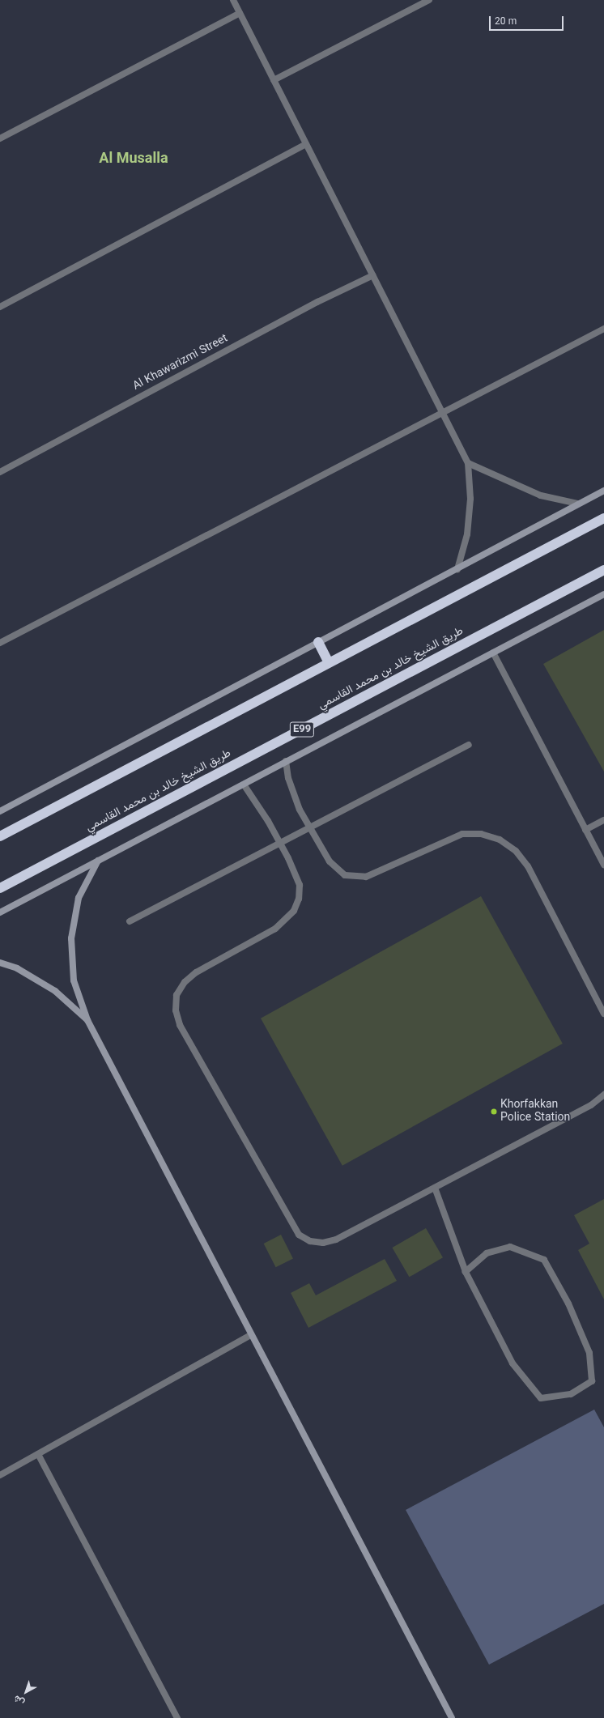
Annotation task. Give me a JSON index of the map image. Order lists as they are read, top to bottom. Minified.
{"streets":{"highway":["طريق الشيخ خالد بن محمد القاسمي","E99"],"street":["Al Khawarizmi Street"]},"districts":["Al Musalla"],"places":["Khorfakkan Police Station"],"scale_bar":"20 m","north":"bottom left"}
